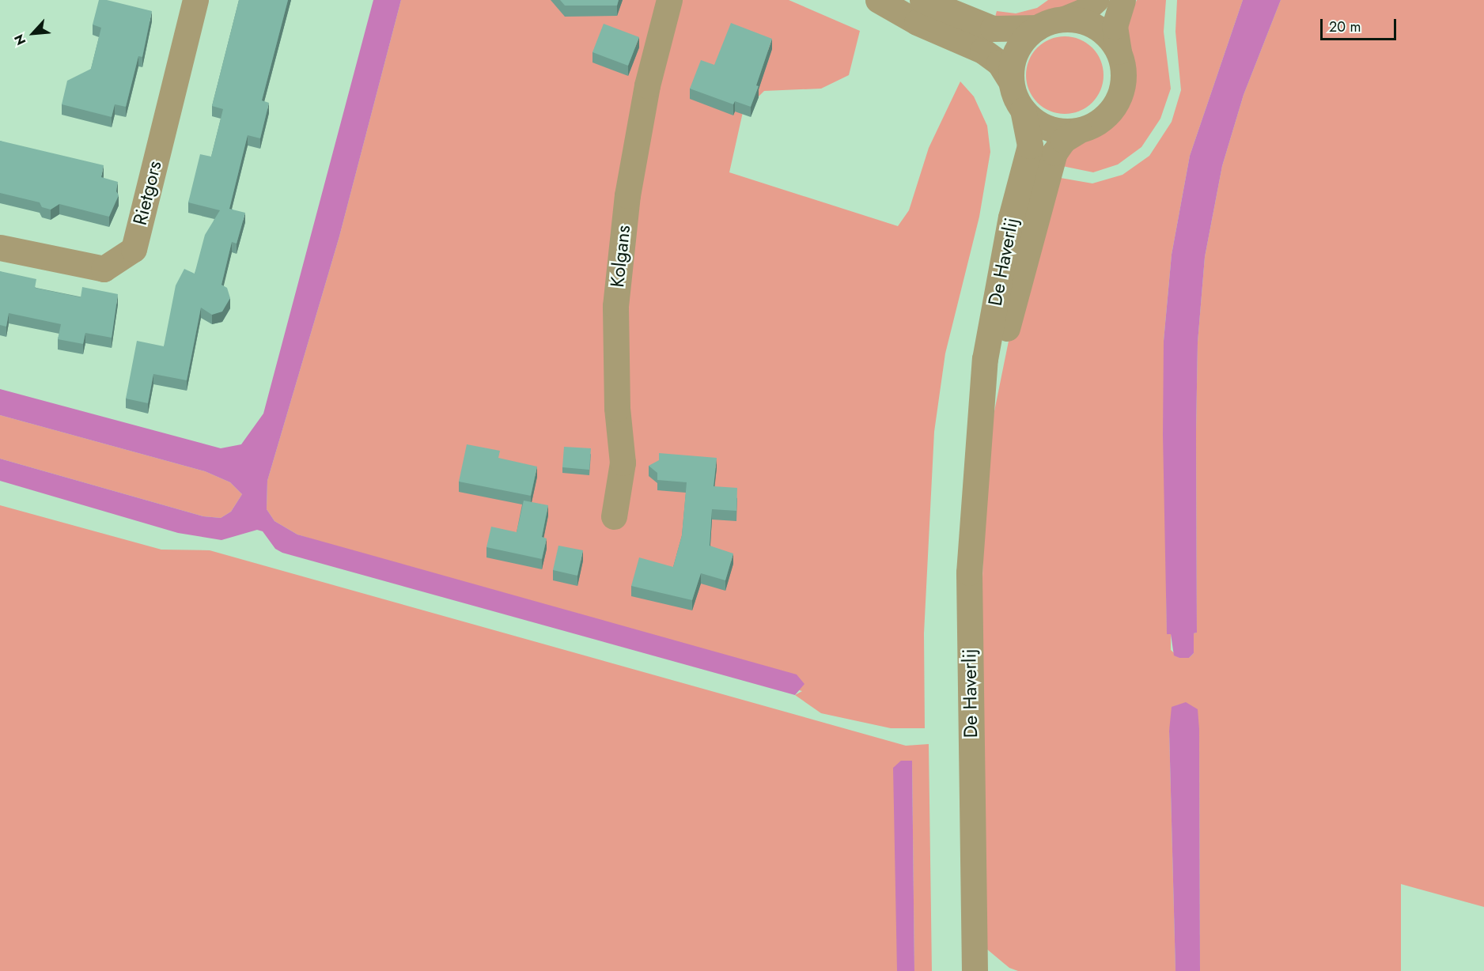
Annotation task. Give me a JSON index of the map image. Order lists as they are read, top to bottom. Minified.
{"streets":{"street":["Rietgors","Kolgans","De Haverlij"]},"scale_bar":"20 m","north":"bottom left"}
